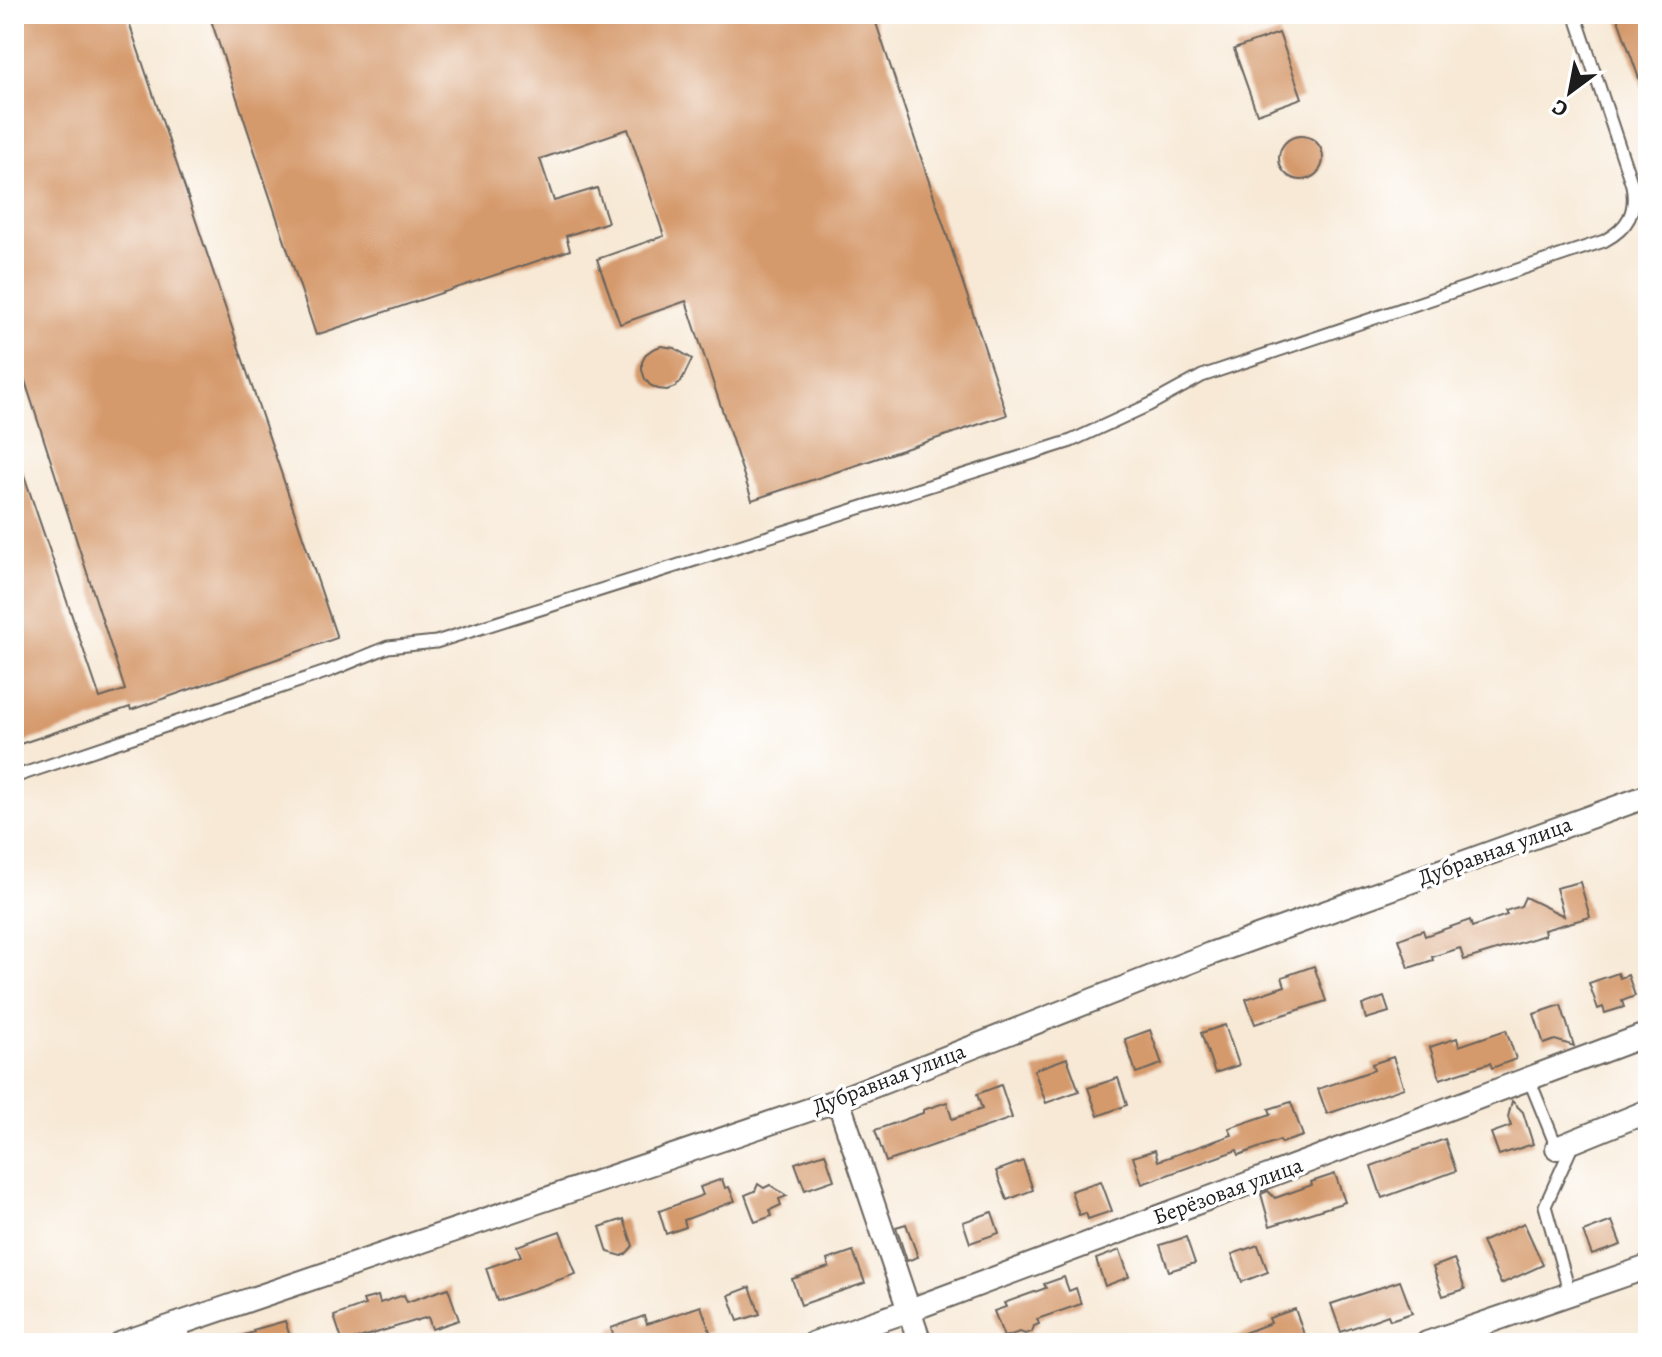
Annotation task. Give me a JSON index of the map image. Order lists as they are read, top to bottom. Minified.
{"streets":{"street":["Дубравная улица","Берёзовая улица"]},"north":"bottom left"}
